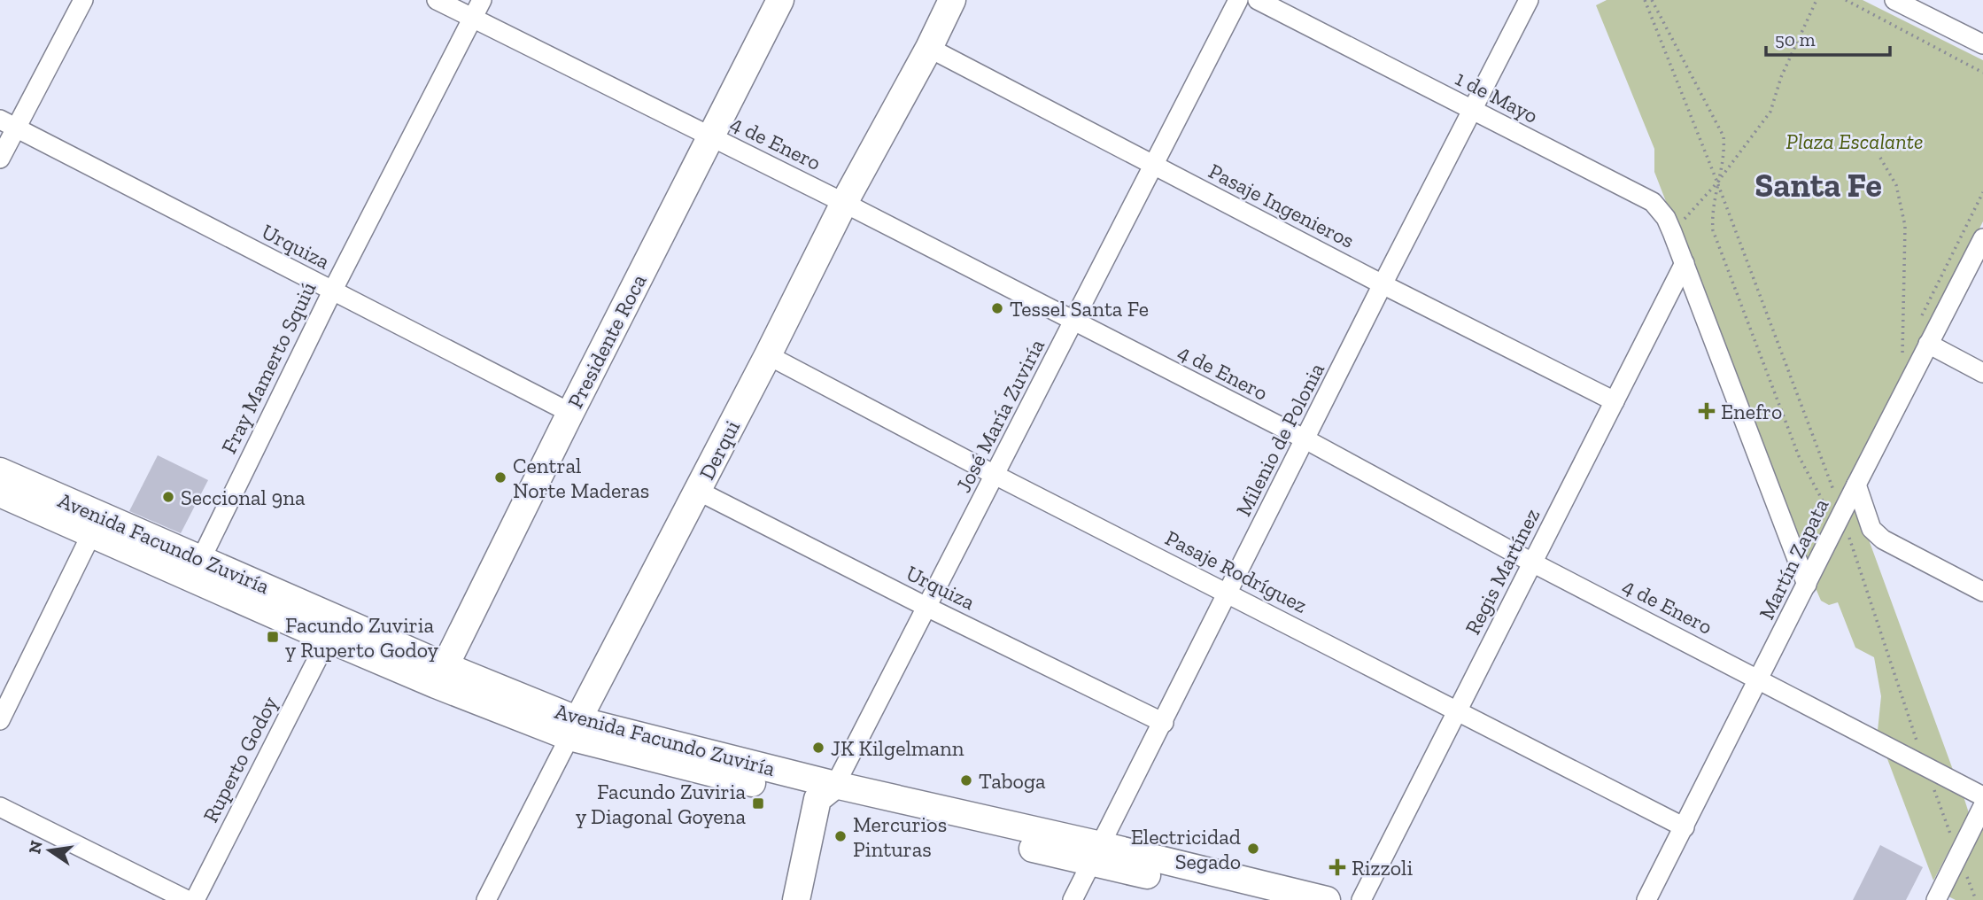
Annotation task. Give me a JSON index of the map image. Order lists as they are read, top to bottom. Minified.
{"streets":{"main road":["Presidente Roca","Derqui","Avenida Facundo Zuviría"],"street":["1 de Mayo","4 de Enero","Pasaje Ingenieros","Urquiza","Fray Mamerto Squiú","José María Zuviría","Milenio de Polonia","Martín Zapata","Pasaje Rodríguez","Regis Martínez","Ruperto Godoy"]},"crossings":[["1 de Mayo","Milenio de Polonia"],["1 de Mayo","Martín Zapata"],["1 de Mayo","Regis Martínez"],["4 de Enero","Presidente Roca"],["4 de Enero","Fray Mamerto Squiú"],["4 de Enero","José María Zuviría"],["4 de Enero","Milenio de Polonia"],["4 de Enero","Derqui"],["4 de Enero","Martín Zapata"],["4 de Enero","Regis Martínez"],["Pasaje Ingenieros","José María Zuviría"],["Pasaje Ingenieros","Milenio de Polonia"],["Pasaje Ingenieros","Derqui"],["Pasaje Ingenieros","Regis Martínez"],["Urquiza","Presidente Roca"],["Urquiza","Fray Mamerto Squiú"],["Urquiza","José María Zuviría"],["Urquiza","Milenio de Polonia"],["Urquiza","Derqui"],["Presidente Roca","Avenida Facundo Zuviría"],["Fray Mamerto Squiú","Avenida Facundo Zuviría"],["José María Zuviría","Avenida Facundo Zuviría"],["José María Zuviría","Pasaje Rodríguez"],["Milenio de Polonia","Avenida Facundo Zuviría"],["Milenio de Polonia","Pasaje Rodríguez"],["Derqui","Avenida Facundo Zuviría"],["Derqui","Pasaje Rodríguez"],["Avenida Facundo Zuviría","Ruperto Godoy"],["Martín Zapata","Pasaje Rodríguez"],["Pasaje Rodríguez","Regis Martínez"]],"districts":["Santa Fe"],"parks":["Plaza Escalante"],"places":{"other":["Tessel Santa Fe","Central Norte Maderas","Seccional 9na","JK Kilgelmann","Taboga","Mercurios Pinturas","Electricidad Segado"],"health":["Enefro","Rizzoli"],"transit":["Facundo Zuviria y Ruperto Godoy","Facundo Zuviria y Diagonal Goyena"]},"scale_bar":"50 m","north":"left"}
